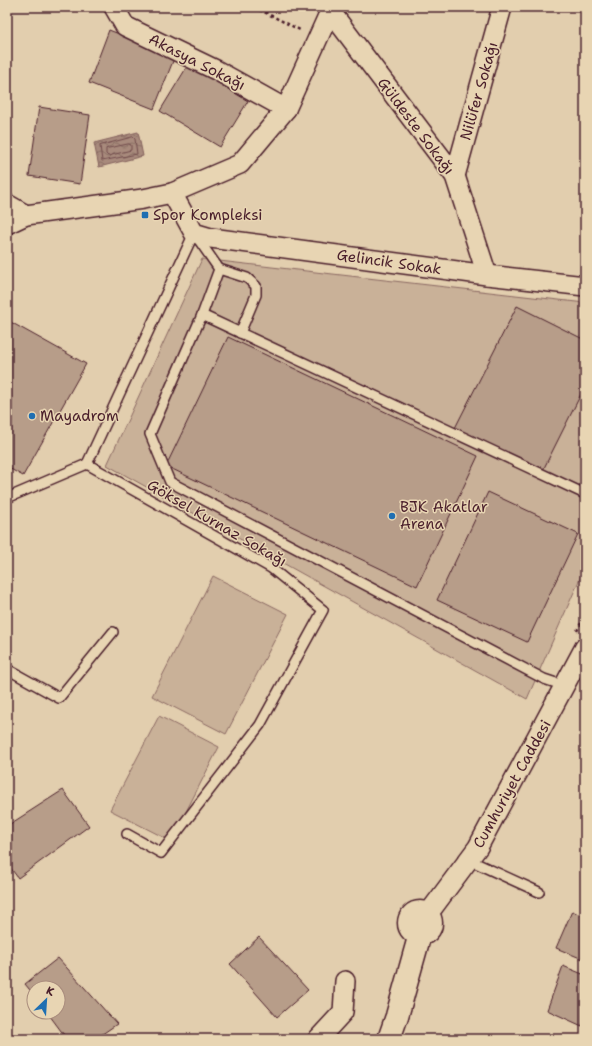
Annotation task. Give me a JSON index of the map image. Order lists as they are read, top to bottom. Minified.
{"streets":{"street":["Akasya Sokağı","Nilüfer Sokağı","Güldeste Sokağı","Gelincik Sokak","Cumhuriyet Caddesi"],"lane":["Göksel Kurnaz Sokağı"]},"crossings":[["Nilüfer Sokağı","Güldeste Sokağı"],["Güldeste Sokağı","Gelincik Sokak"]],"places":{"transit":["Spor Kompleksi"],"other":["Mayadrom","BJK Akatlar Arena"]},"north":"top right"}
